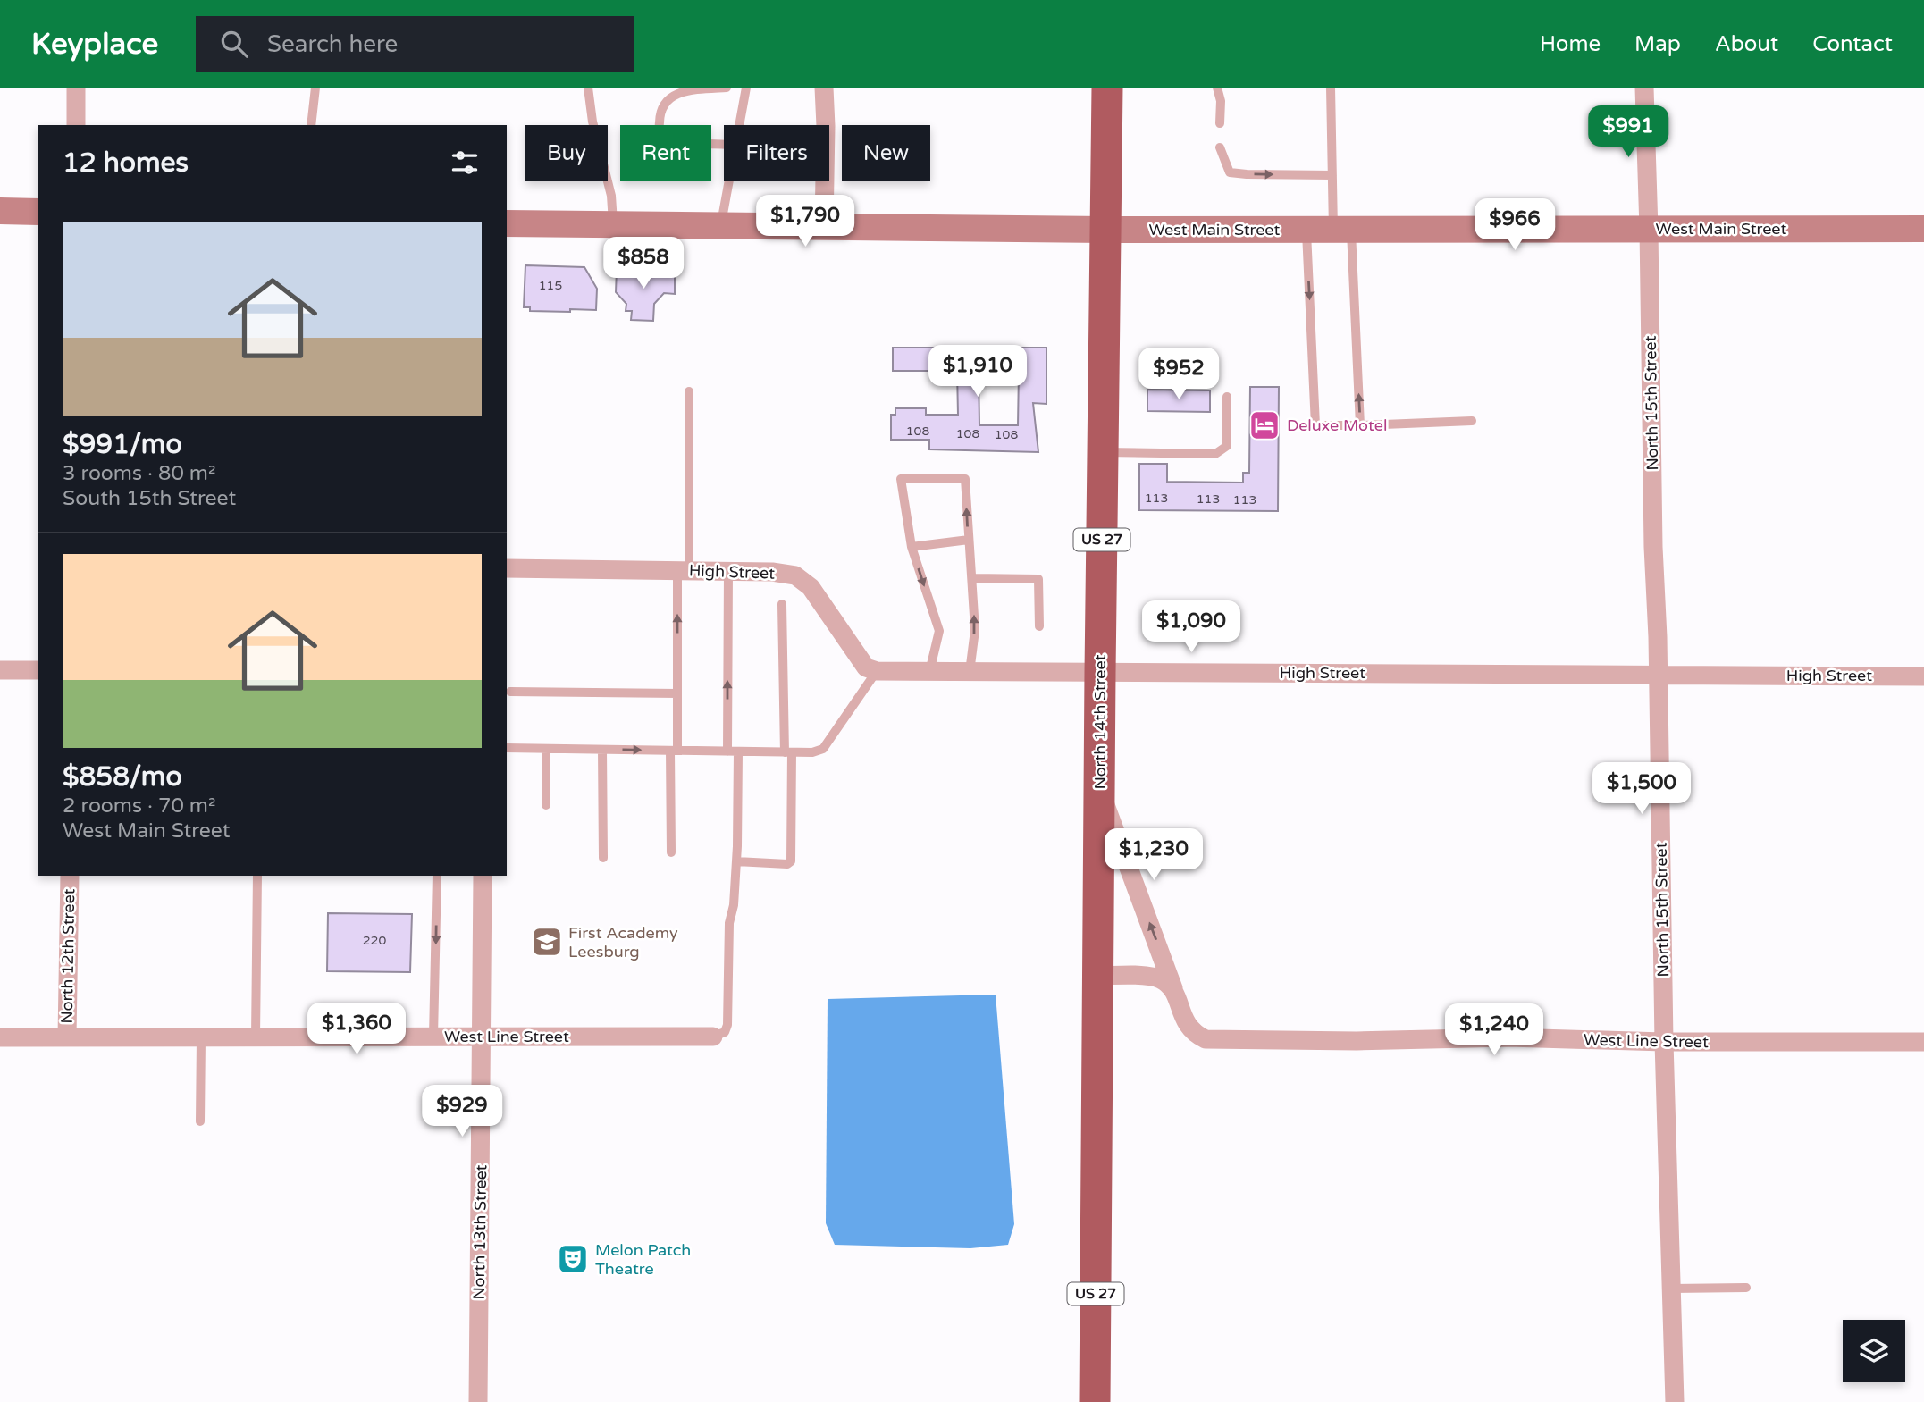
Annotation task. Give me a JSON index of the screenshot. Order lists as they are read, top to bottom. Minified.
{"streets":{"highway":["US 27","North 14th Street"],"main road":["West Main Street"],"street":["North 15th Street","High Street","North 12th Street","West Line Street","North 13th Street"]},"crossings":[["West Main Street","North 15th Street"],["West Main Street","US 27"],["West Main Street","North 14th Street"],["North 15th Street","High Street"],["North 15th Street","West Line Street"],["US 27","North 14th Street"],["High Street","North 14th Street"],["North 14th Street","West Line Street"],["North 12th Street","West Line Street"],["West Line Street","North 13th Street"]],"places":{"hotel":["Deluxe Motel"],"school or university":["First Academy Leesburg"],"theatre":["Melon Patch Theatre"]},"house_numbers":["115","108","108","108","113","113","113","220"],"page":{"header":"Keyplace","search":"Search here","nav":["Home","Map","About","Contact"],"price":["$991","$1,790","$966","$858","$1,910","$952","$1,090","$1,500","$1,230","$1,360","$1,240","$929"],"chip":["Buy","Rent","Filters","New"],"heading":"12 homes","list":[{"name":"$991/mo","note":"3 rooms · 80 m² · South 15th Street"},{"name":"$858/mo","note":"2 rooms · 70 m² · West Main Street"}]}}
